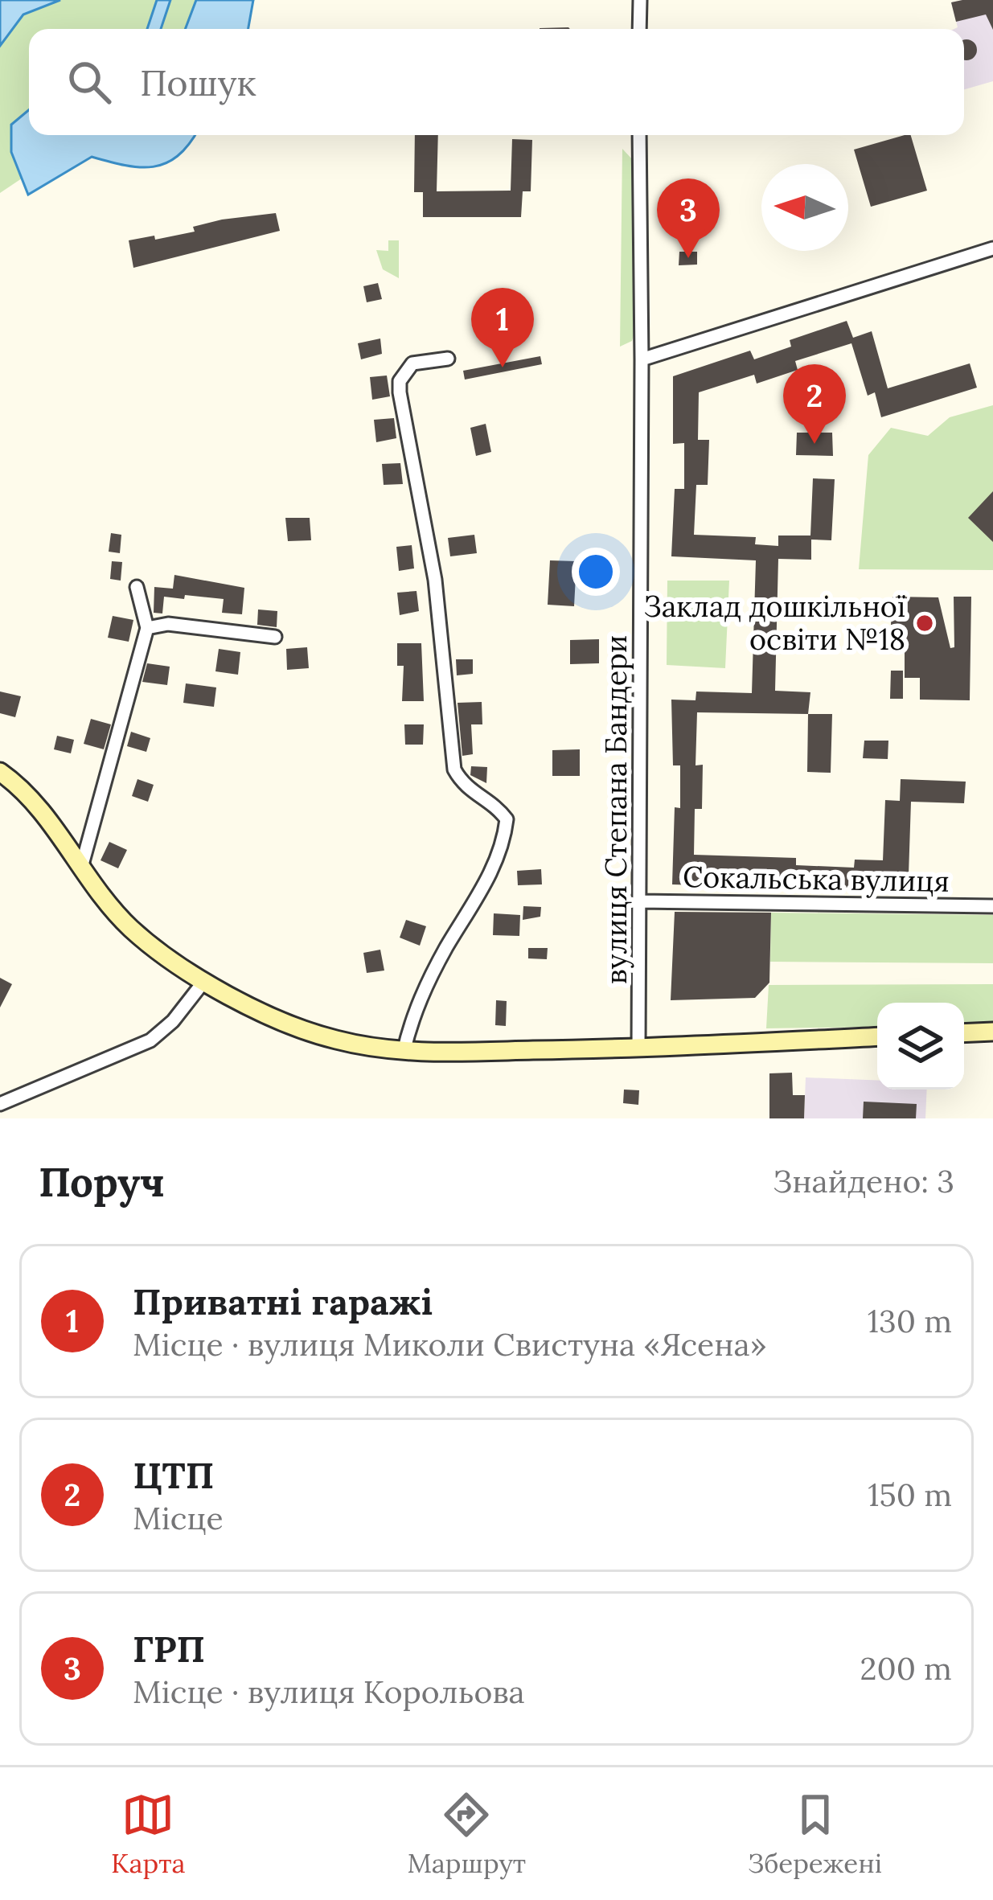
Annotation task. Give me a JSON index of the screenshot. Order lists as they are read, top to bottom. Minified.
{"streets":{"street":["вулиця Степана Бандери","Сокальська вулиця"]},"crossings":[["вулиця Степана Бандери","Сокальська вулиця"]],"places":["Заклад дошкільної освіти №18"],"north":"left","page":{"search":"Пошук","pins":["3","1","2"],"heading":["Поруч","Знайдено: 3"],"list":[{"mark":"1","name":"Приватні гаражі","note":"Місце · вулиця Миколи Свистуна «Ясена»","value":"130 m"},{"mark":"2","name":"ЦТП","note":"Місце","value":"150 m"},{"mark":"3","name":"ГРП","note":"Місце · вулиця Корольова","value":"200 m"}],"nav":["Карта","Маршрут","Збережені"]}}
